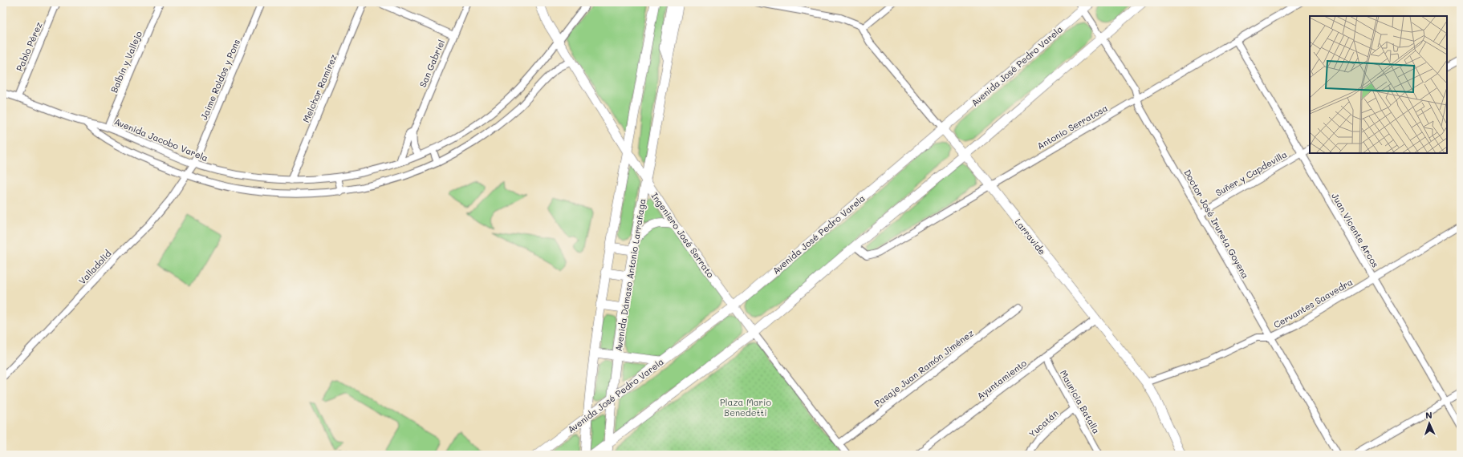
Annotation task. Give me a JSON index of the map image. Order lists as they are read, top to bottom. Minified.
{"streets":{"street":["Pablo Pérez","Balbín y Vallejo","San Gabriel","Avenida José Pedro Varela","Jaime Roldos y Pons","Melchor Ramírez","Antonio Serratosa","Avenida Jacobo Varela","Suñer y Capdevilla","Doctor José Irureta Goyena","Juan Vicente Arcos","Ingeniero José Serrato","Larravide","Valladolid","Avenida Dámaso Antonio Larrañaga","Cervantes Saavedra","Pasaje Juan Ramón Jiménez","Ayuntamiento","Mauricia Batalla","Yucatán"]},"crossings":[["Pablo Pérez","Avenida Jacobo Varela"],["Balbín y Vallejo","Avenida Jacobo Varela"],["San Gabriel","Avenida Jacobo Varela"],["Avenida José Pedro Varela","Doctor José Irureta Goyena"],["Avenida José Pedro Varela","Ingeniero José Serrato"],["Avenida José Pedro Varela","Larravide"],["Avenida José Pedro Varela","Avenida Dámaso Antonio Larrañaga"],["Jaime Roldos y Pons","Avenida Jacobo Varela"],["Jaime Roldos y Pons","Valladolid"],["Melchor Ramírez","Avenida Jacobo Varela"],["Antonio Serratosa","Doctor José Irureta Goyena"],["Antonio Serratosa","Juan Vicente Arcos"],["Antonio Serratosa","Larravide"],["Avenida Jacobo Varela","Ingeniero José Serrato"],["Avenida Jacobo Varela","Valladolid"],["Suñer y Capdevilla","Doctor José Irureta Goyena"],["Suñer y Capdevilla","Juan Vicente Arcos"],["Doctor José Irureta Goyena","Cervantes Saavedra"],["Juan Vicente Arcos","Cervantes Saavedra"],["Ingeniero José Serrato","Avenida Dámaso Antonio Larrañaga"],["Ingeniero José Serrato","Pasaje Juan Ramón Jiménez"],["Larravide","Cervantes Saavedra"],["Larravide","Ayuntamiento"],["Ayuntamiento","Mauricia Batalla"],["Mauricia Batalla","Yucatán"]],"parks":["Plaza Mario Benedetti"],"north":"top"}
